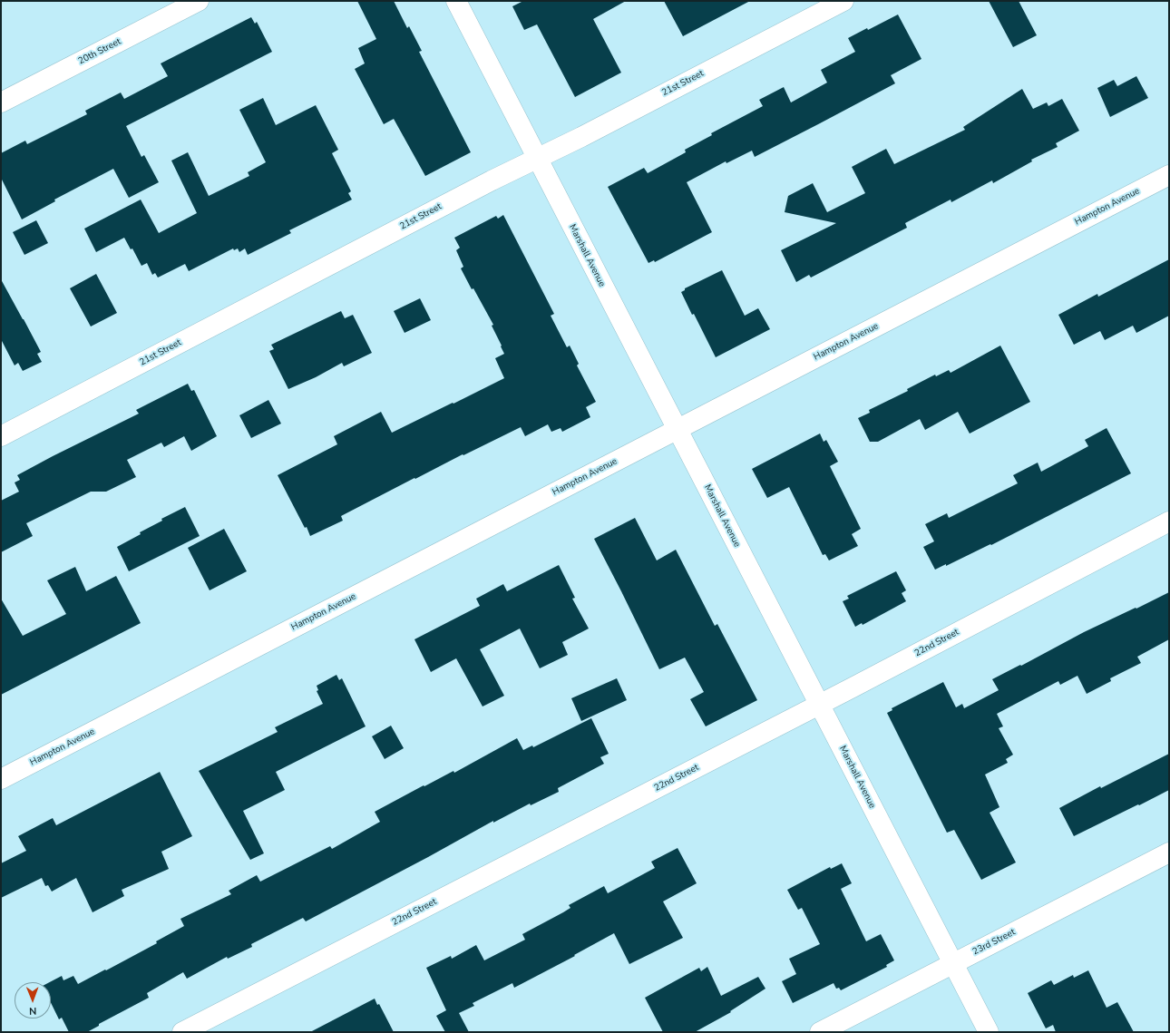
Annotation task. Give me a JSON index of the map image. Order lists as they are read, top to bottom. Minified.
{"streets":{"street":["20th Street","21st Street","Hampton Avenue","Marshall Avenue","22nd Street","23rd Street"]},"crossings":[["21st Street","Marshall Avenue"],["Hampton Avenue","Marshall Avenue"],["Marshall Avenue","22nd Street"],["Marshall Avenue","23rd Street"]],"north":"bottom"}
